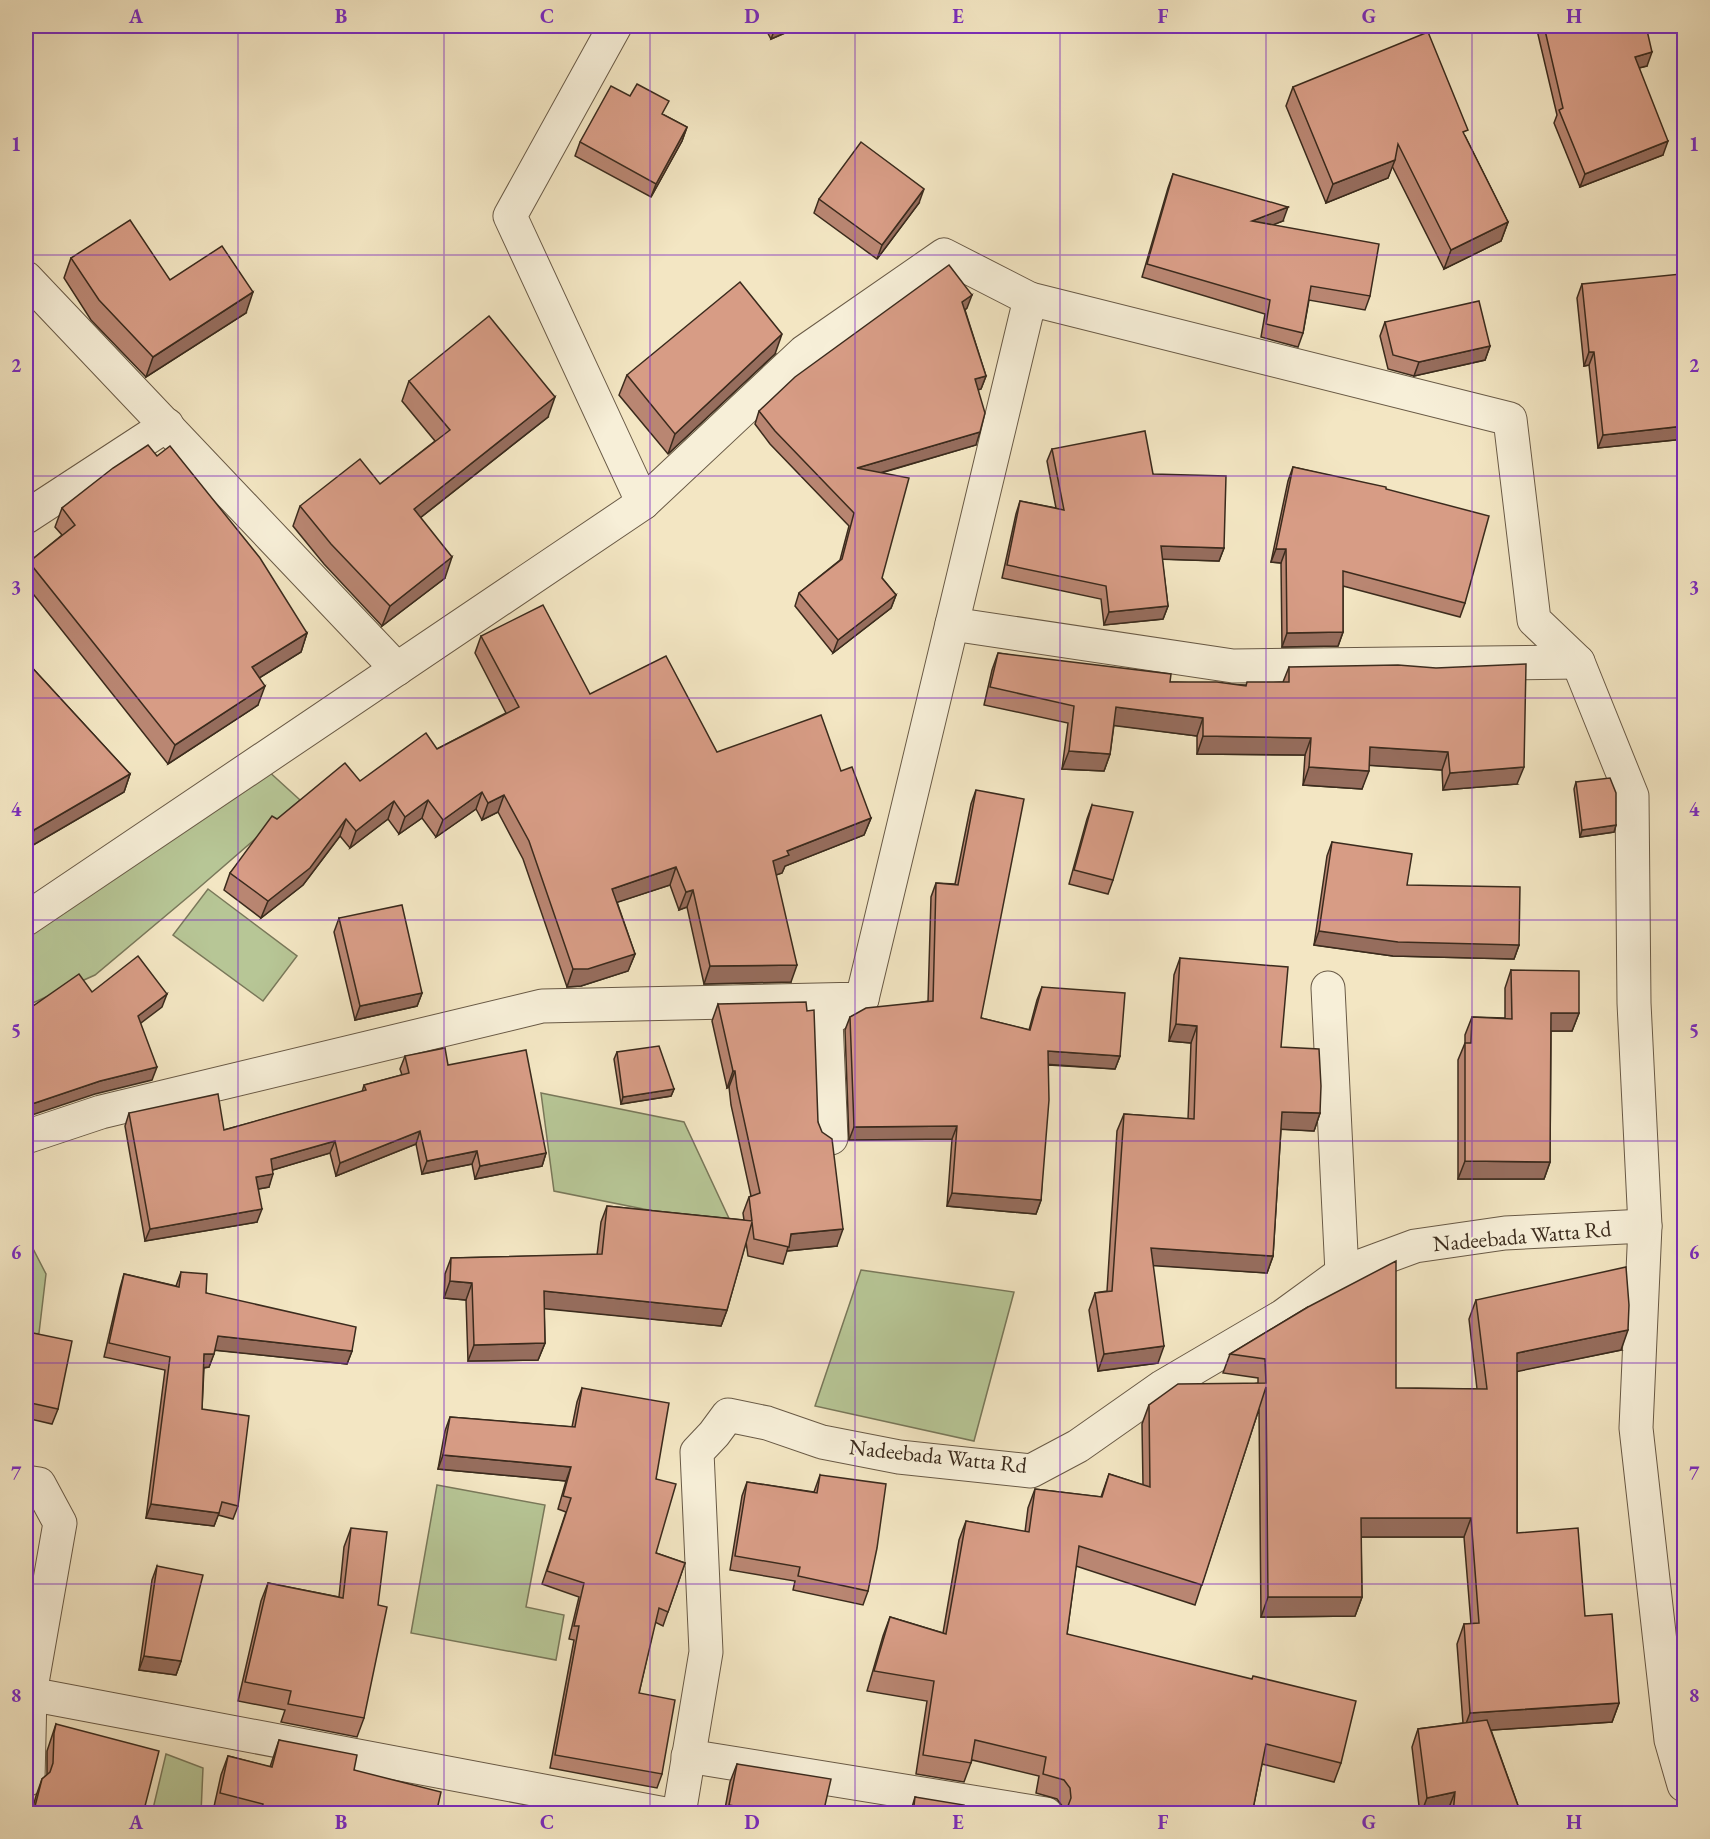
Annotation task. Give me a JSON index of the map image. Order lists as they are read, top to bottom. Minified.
{"streets":{"street":["Nadeebada Watta Rd"]},"grid":{"columns":["A","B","C","D","E","F","G","H"],"rows":["1","2","3","4","5","6","7","8"]}}
